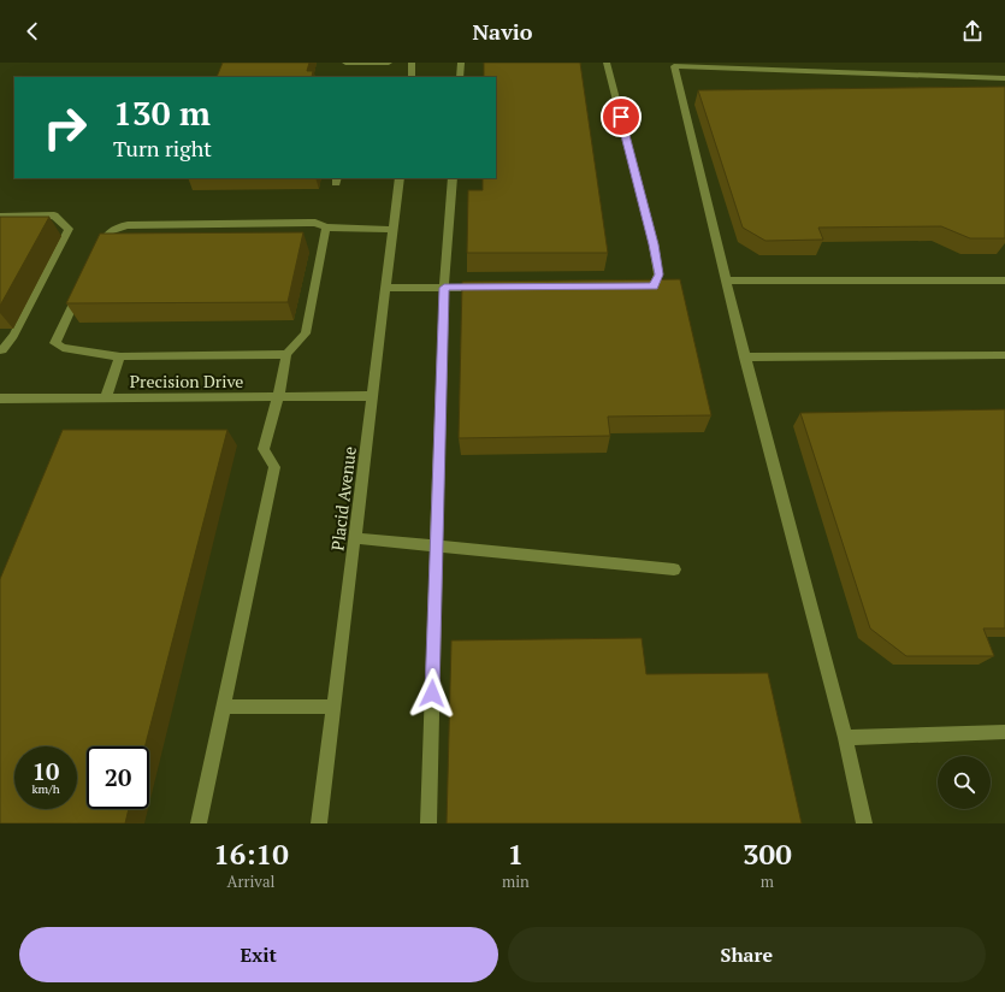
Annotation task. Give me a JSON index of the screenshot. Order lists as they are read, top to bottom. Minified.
{"streets":{"street":["Precision Drive","Placid Avenue"]},"crossings":[["Precision Drive","Placid Avenue"]],"page":{"header":"Navio","turn":["130 m","Turn right"],"speed":"10 km/h","limit":"20","eta":["16:10","Arrival","1","min","300","m"],"buttons":["Exit","Share"]}}
